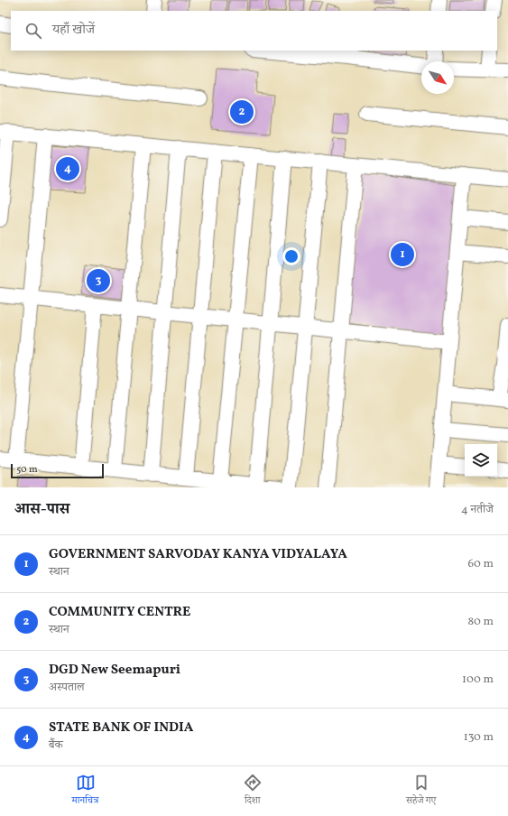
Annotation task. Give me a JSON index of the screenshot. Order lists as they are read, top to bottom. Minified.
{"scale_bar":"50 m","north":"bottom right","page":{"search":"यहाँ खोजें","pins":["2","4","1","3"],"scale":"50 m","heading":["आस-पास","4 नतीजे"],"list":[{"mark":"1","name":"GOVERNMENT SARVODAY KANYA VIDYALAYA","note":"स्थान","value":"60 m"},{"mark":"2","name":"COMMUNITY CENTRE","note":"स्थान","value":"80 m"},{"mark":"3","name":"DGD New Seemapuri","note":"अस्पताल","value":"100 m"},{"mark":"4","name":"STATE BANK OF INDIA","note":"बैंक","value":"130 m"}],"nav":["मानचित्र","दिशा","सहेजे गए"]}}
